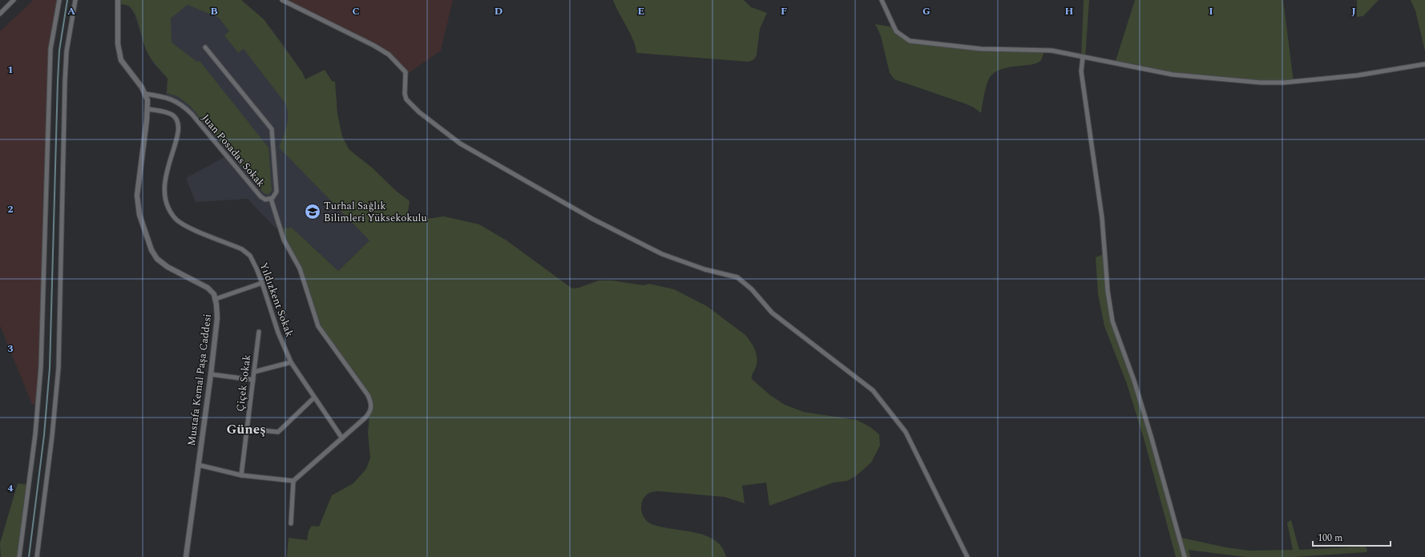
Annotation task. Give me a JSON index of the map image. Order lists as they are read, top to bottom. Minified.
{"streets":{"street":["Juan Posadas Sokak","Yıldızkent Sokak","Mustafa Kemal Paşa Caddesi","Çiçek Sokak"]},"districts":["Güneş"],"places":{"school or university":["Turhal Sağlık Bilimleri Yüksekokulu"]},"scale_bar":"100 m","grid":{"columns":["A","B","C","D","E","F","G","H","I","J"],"rows":["1","2","3","4"]}}
